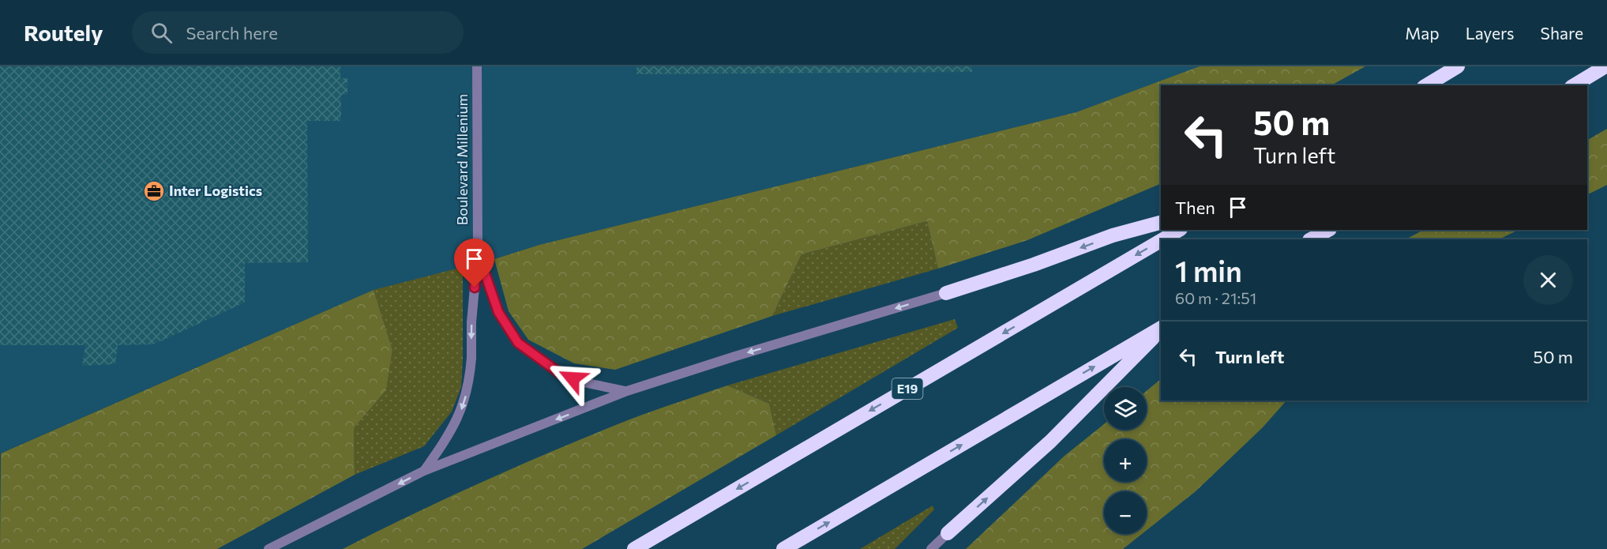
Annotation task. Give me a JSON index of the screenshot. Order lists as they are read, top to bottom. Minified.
{"streets":{"highway":["E19"],"street":["Boulevard Millenium"]},"places":{"office":["Inter Logistics"]},"page":{"header":"Routely","search":"Search here","nav":["Map","Layers","Share"],"turn":["50 m","Turn left"],"then":"Then","heading":["1 min","60 m · 21:51"],"list":[{"name":"Turn left","value":"50 m"}],"map_buttons":["+","−"]}}
